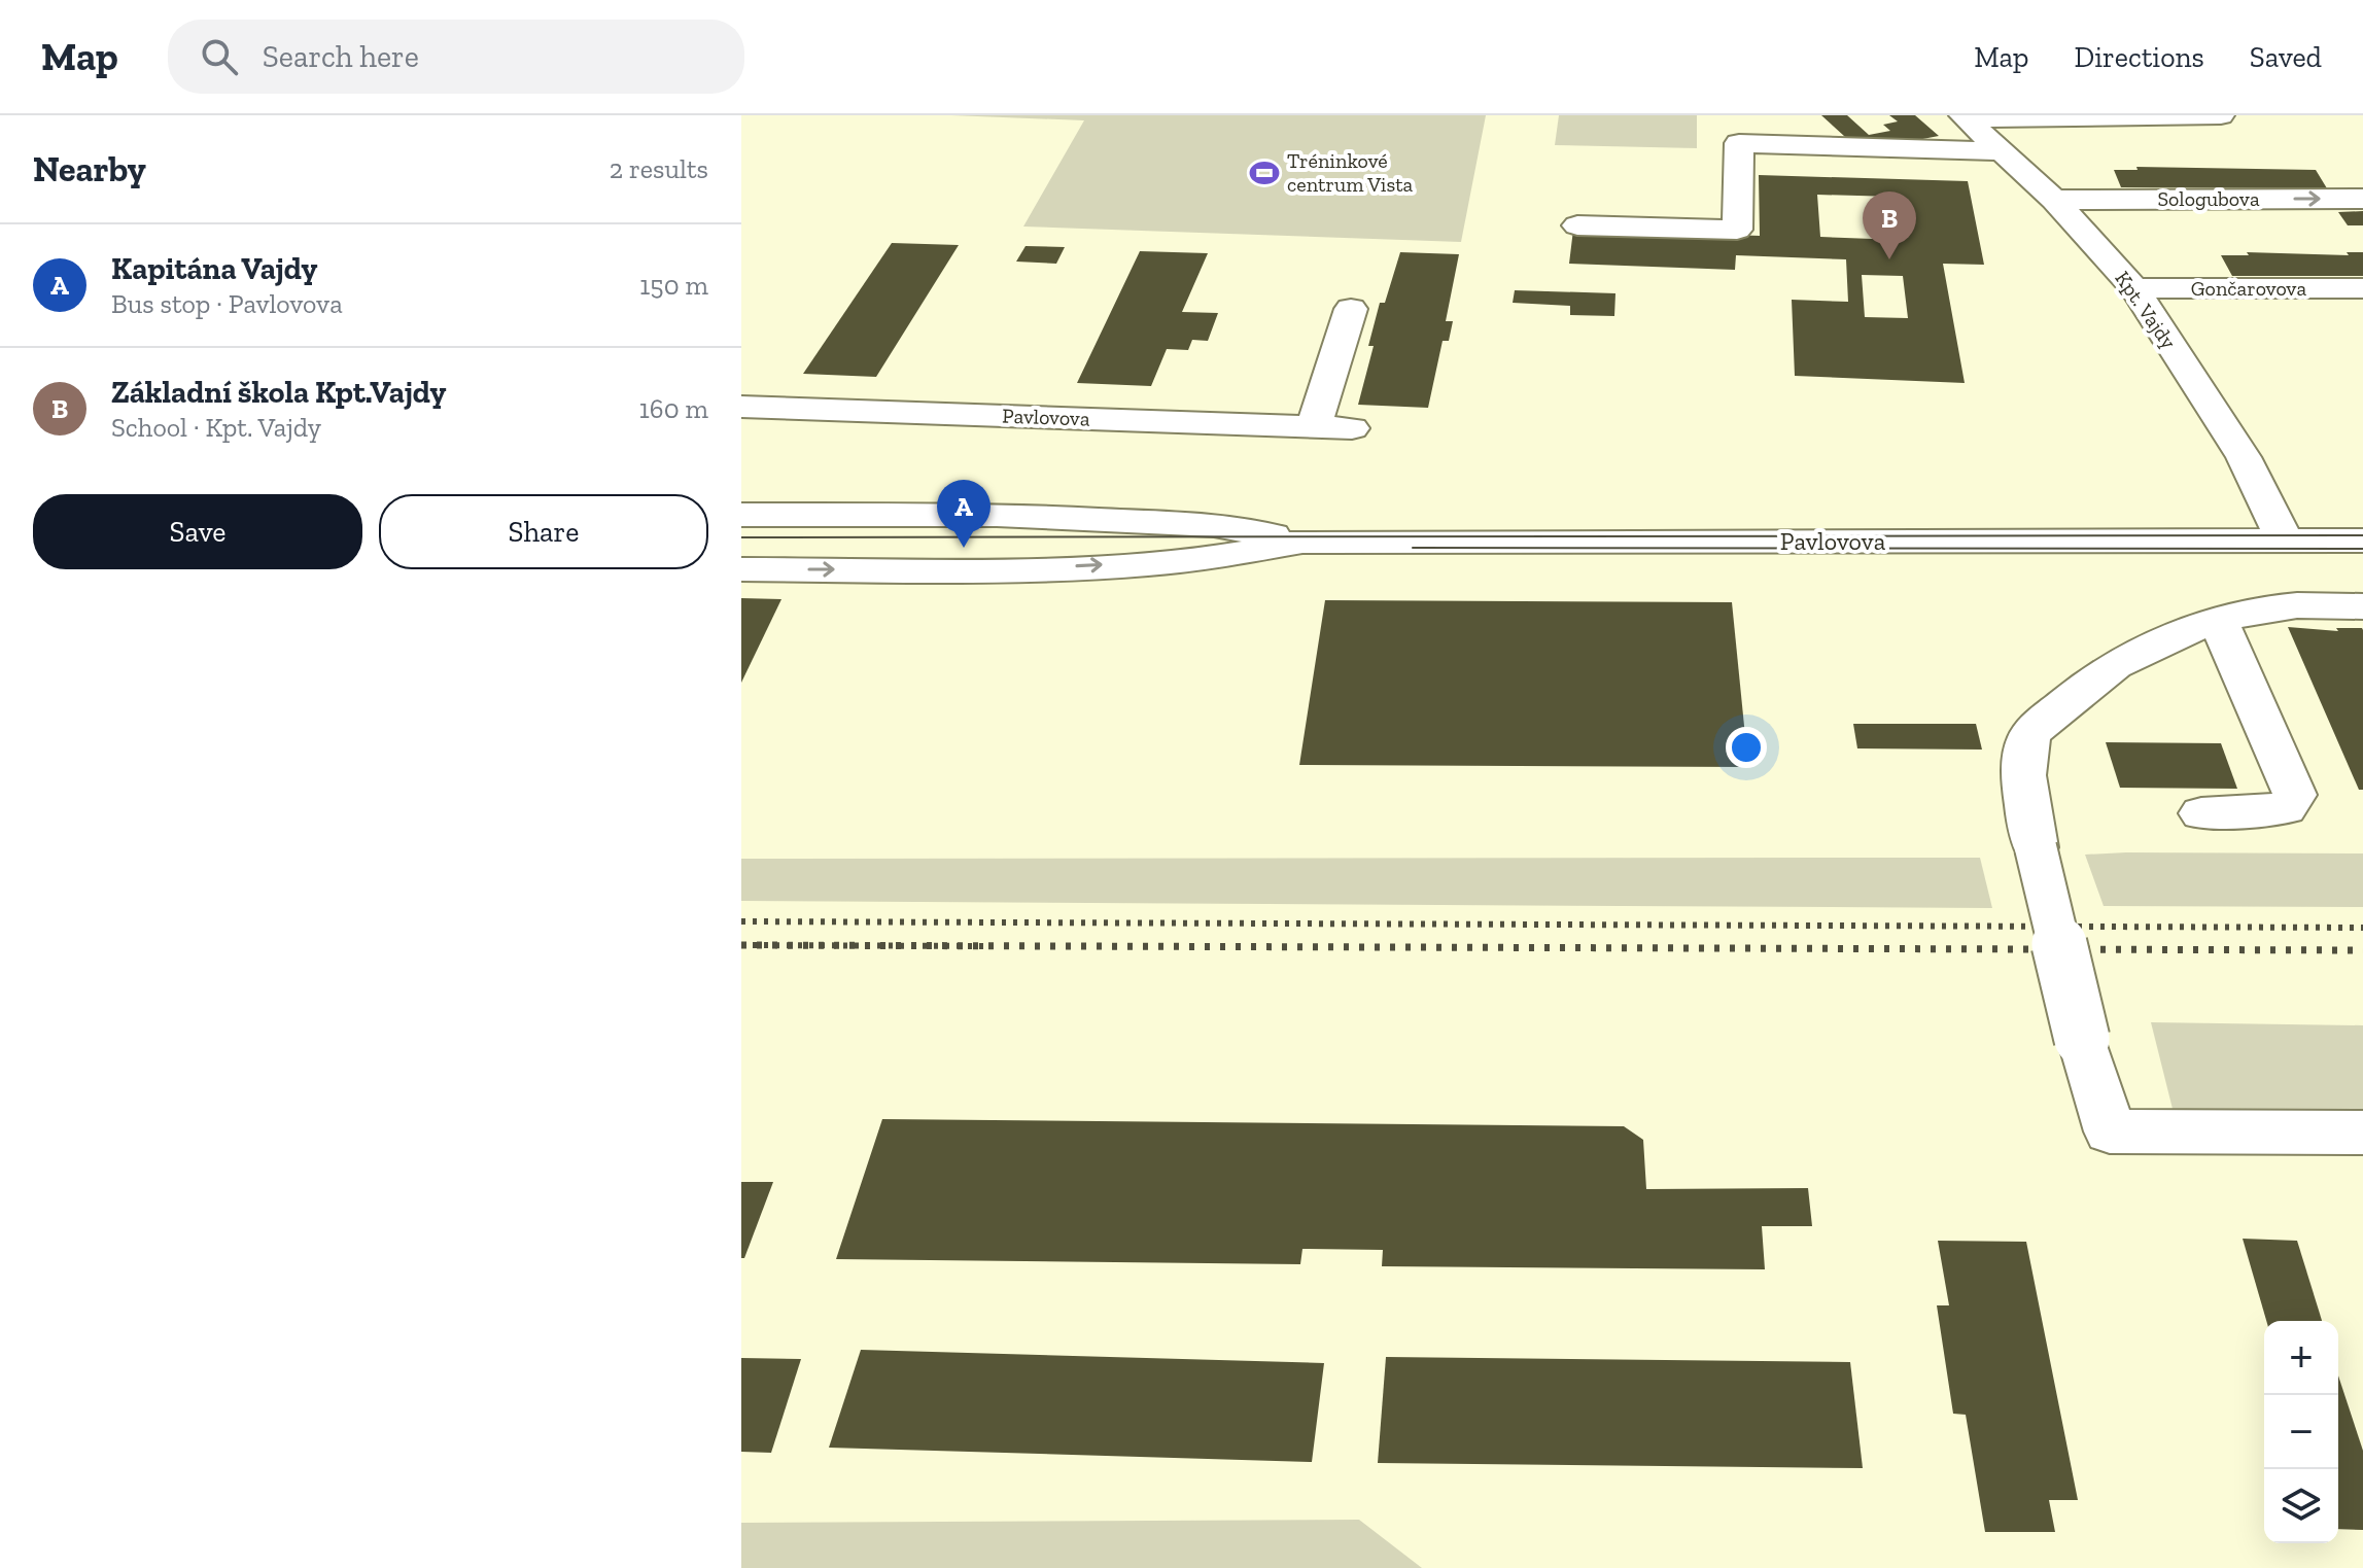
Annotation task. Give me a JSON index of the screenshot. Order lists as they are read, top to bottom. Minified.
{"streets":{"street":["Sologubova","Gončarovova","Kpt. Vajdy","Pavlovova"]},"crossings":[["Sologubova","Kpt. Vajdy"],["Gončarovova","Kpt. Vajdy"],["Kpt. Vajdy","Pavlovova"]],"places":{"sports":["Tréninkové centrum Vista"]},"page":{"header":"Map","search":"Search here","nav":["Map","Directions","Saved"],"heading":["Nearby","2 results"],"pins":["B","A"],"list":[{"mark":"A","name":"Kapitána Vajdy","note":"Bus stop · Pavlovova","value":"150 m"},{"mark":"B","name":"Základní škola Kpt.Vajdy","note":"School · Kpt. Vajdy","value":"160 m"}],"buttons":["Save","Share"],"map_buttons":["+","−"]}}
